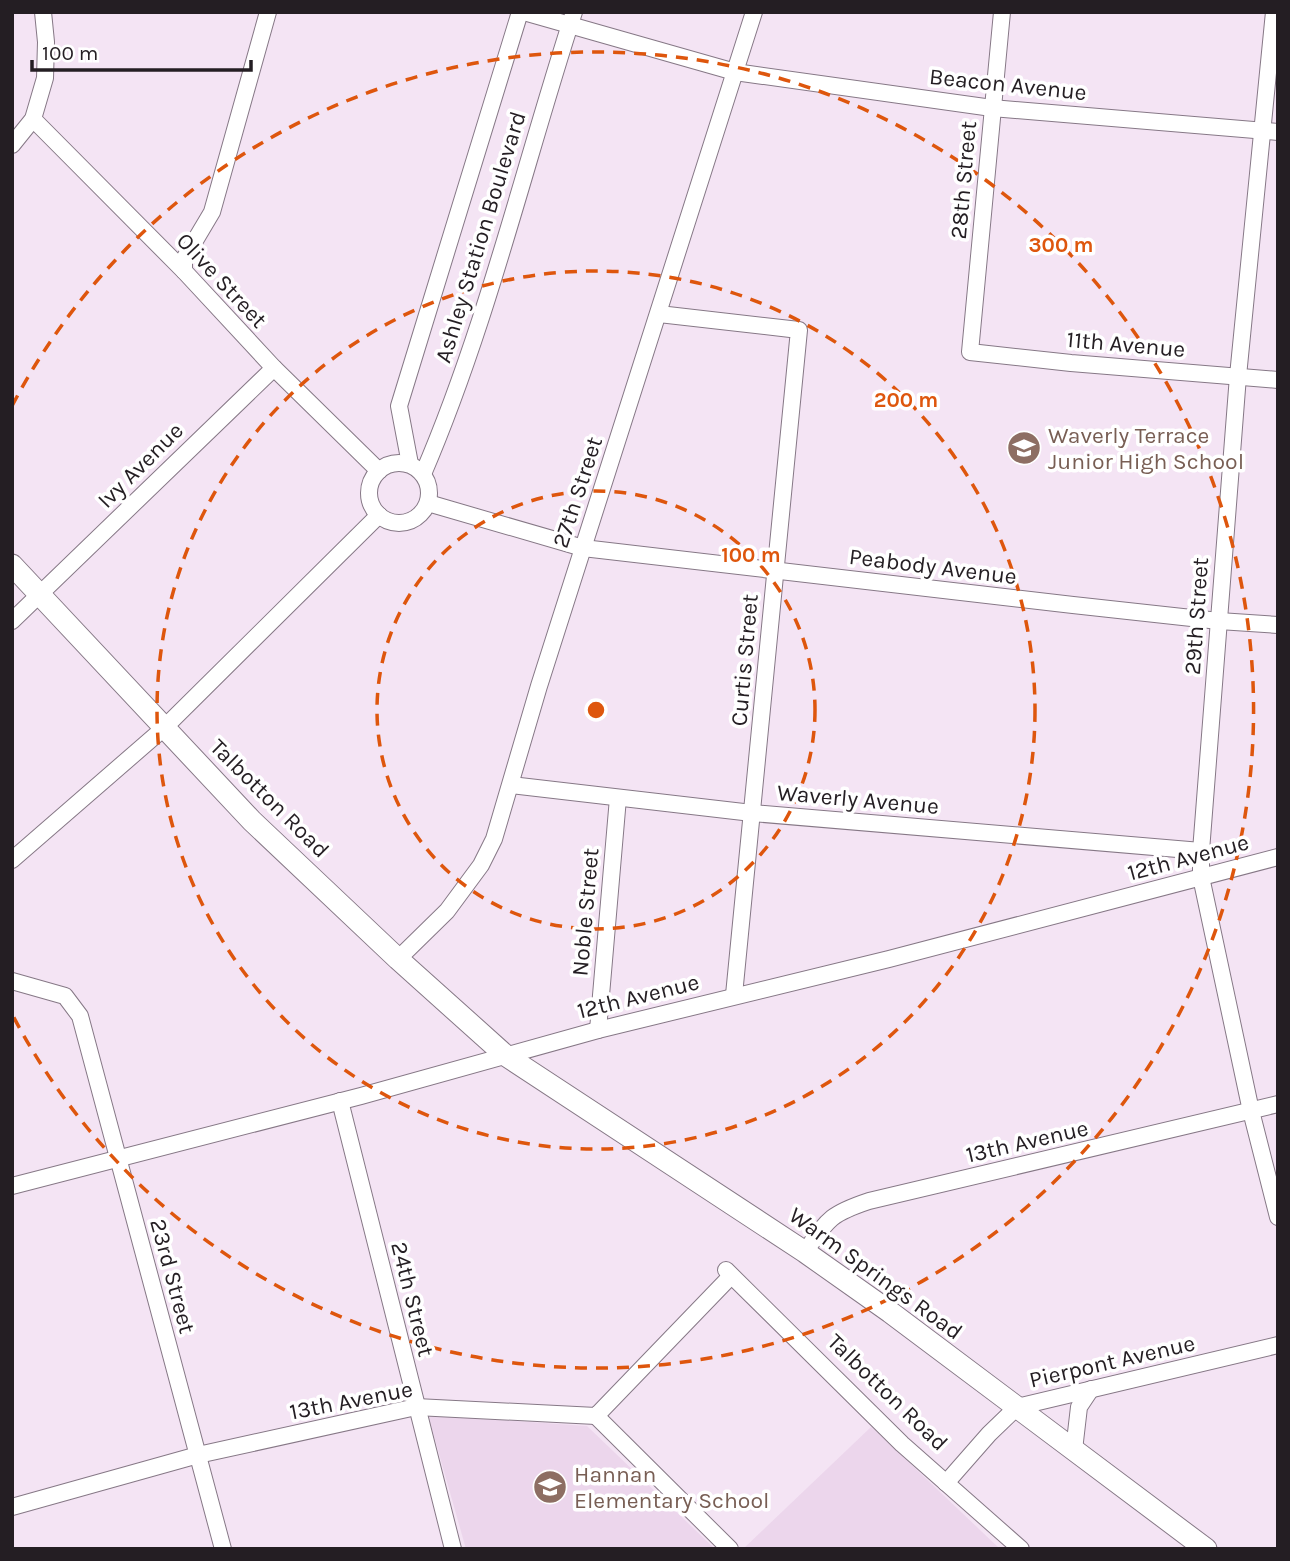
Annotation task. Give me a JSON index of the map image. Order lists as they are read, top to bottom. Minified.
{"streets":{"main road":["Talbotton Road","Warm Springs Road"],"street":["Beacon Avenue","28th Street","Ashley Station Boulevard","Olive Street","11th Avenue","Ivy Avenue","27th Street","Peabody Avenue","29th Street","Curtis Street","Waverly Avenue","12th Avenue","Noble Street","13th Avenue","23rd Street","24th Street","Pierpont Avenue"]},"crossings":[["Beacon Avenue","28th Street"],["Beacon Avenue","Ashley Station Boulevard"],["Beacon Avenue","27th Street"],["Beacon Avenue","29th Street"],["28th Street","11th Avenue"],["Ashley Station Boulevard","Olive Street"],["Olive Street","Ivy Avenue"],["11th Avenue","29th Street"],["Ivy Avenue","Talbotton Road"],["27th Street","Peabody Avenue"],["27th Street","Curtis Street"],["27th Street","Talbotton Road"],["27th Street","Waverly Avenue"],["Peabody Avenue","29th Street"],["Peabody Avenue","Curtis Street"],["29th Street","Waverly Avenue"],["29th Street","12th Avenue"],["29th Street","13th Avenue"],["Curtis Street","Waverly Avenue"],["Curtis Street","12th Avenue"],["Talbotton Road","12th Avenue"],["Talbotton Road","13th Avenue"],["Talbotton Road","Warm Springs Road"],["Talbotton Road","Pierpont Avenue"],["Waverly Avenue","Noble Street"],["12th Avenue","Noble Street"],["12th Avenue","Warm Springs Road"],["12th Avenue","23rd Street"],["12th Avenue","24th Street"],["13th Avenue","Warm Springs Road"],["13th Avenue","23rd Street"],["13th Avenue","24th Street"],["Warm Springs Road","Pierpont Avenue"]],"places":{"school or university":["Waverly Terrace Junior High School","Hannan Elementary School"]},"scale_bar":"100 m","rings":["300 m","200 m","100 m"]}
